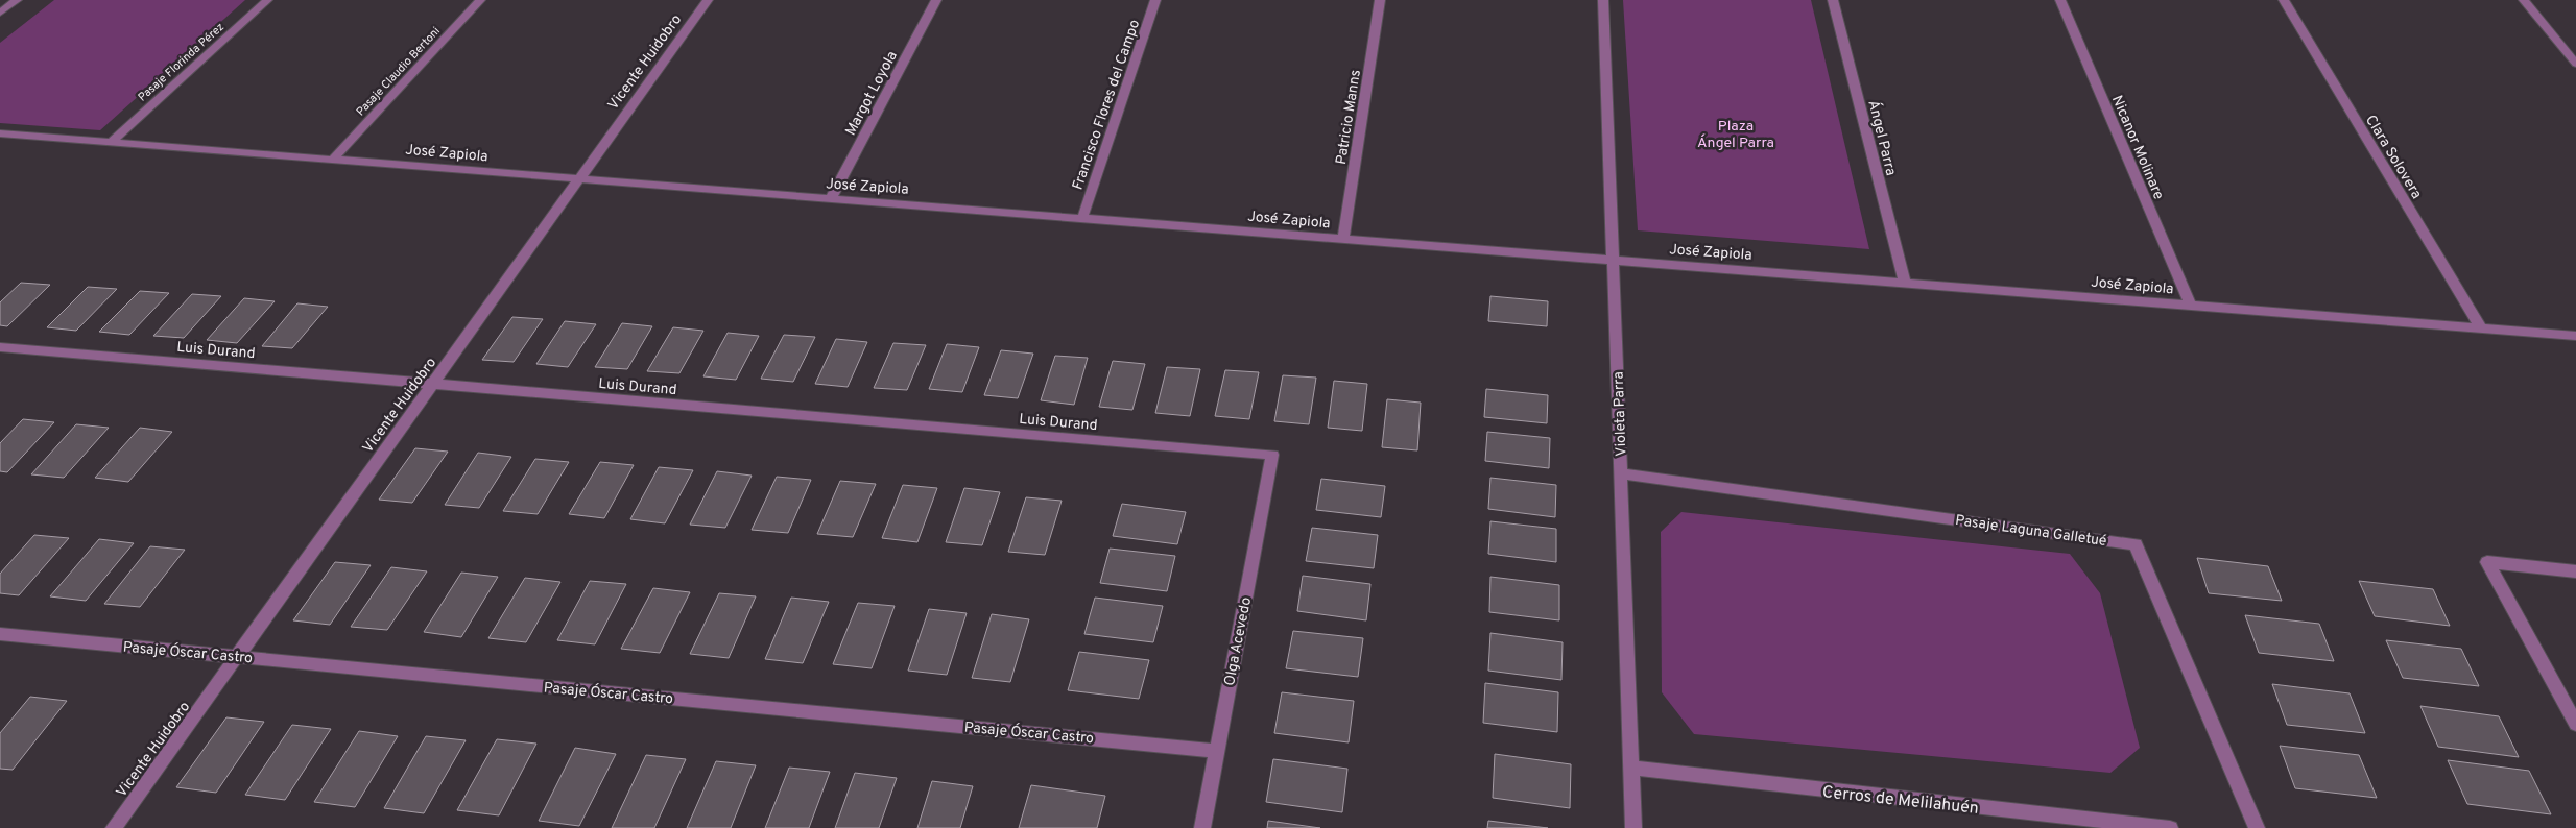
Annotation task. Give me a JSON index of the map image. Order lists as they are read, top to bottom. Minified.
{"streets":{"street":["Pasaje Florinda Pérez","Vicente Huidobro","Pasaje Claudio Bertoni","Margot Loyola","Francisco Flores del Campo","Patricio Manns","Ángel Parra","Nicanor Molinare","José Zapiola","Clara Solovera","Luis Durand","Violeta Parra","Pasaje Laguna Galletué","Olga Acevedo","Pasaje Óscar Castro","Cerros de Melilahuén"]},"crossings":[["Pasaje Florinda Pérez","José Zapiola"],["Vicente Huidobro","José Zapiola"],["Vicente Huidobro","Luis Durand"],["Vicente Huidobro","Pasaje Óscar Castro"],["Pasaje Claudio Bertoni","José Zapiola"],["Margot Loyola","José Zapiola"],["Francisco Flores del Campo","José Zapiola"],["Patricio Manns","José Zapiola"],["Ángel Parra","José Zapiola"],["Nicanor Molinare","José Zapiola"],["José Zapiola","Clara Solovera"],["José Zapiola","Violeta Parra"],["Luis Durand","Olga Acevedo"],["Violeta Parra","Pasaje Laguna Galletué"],["Violeta Parra","Cerros de Melilahuén"],["Olga Acevedo","Pasaje Óscar Castro"]],"parks":["Plaza Ángel Parra"]}
